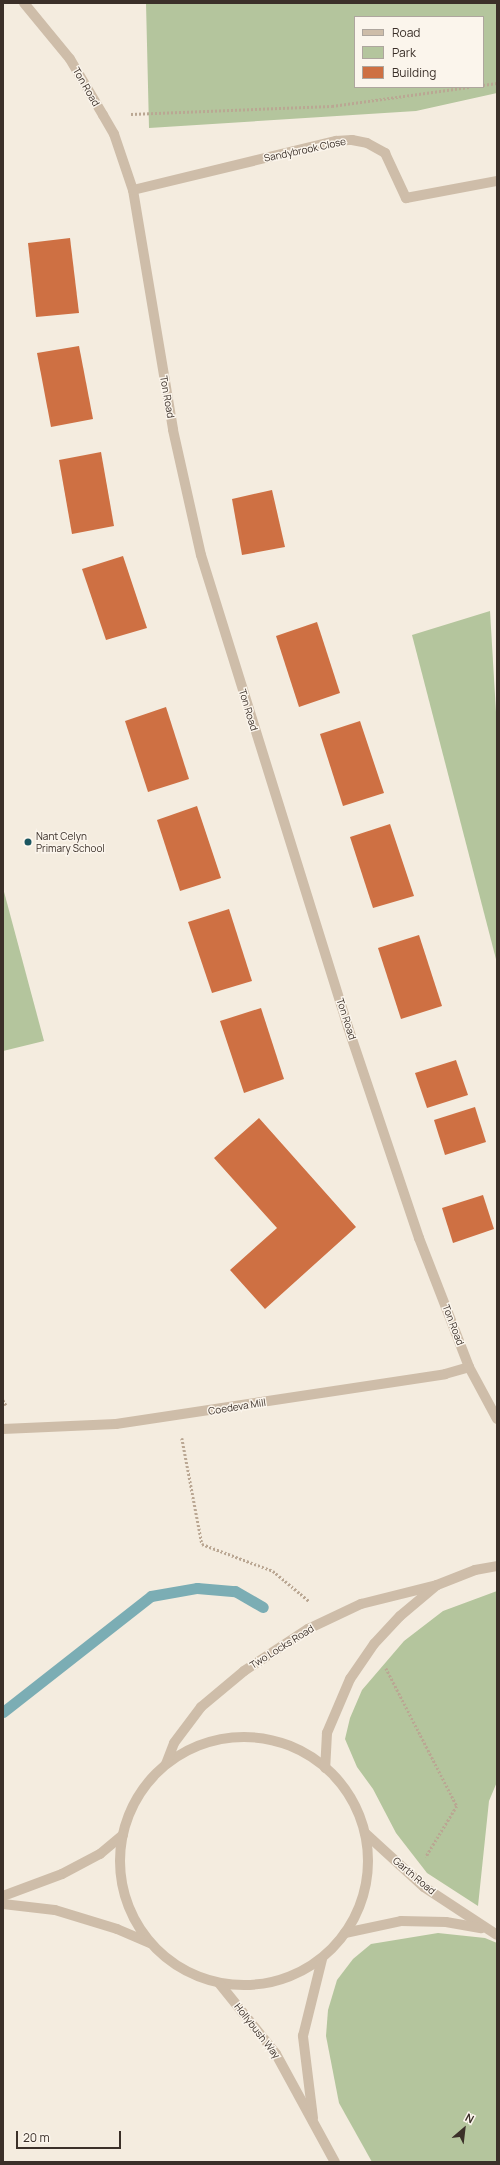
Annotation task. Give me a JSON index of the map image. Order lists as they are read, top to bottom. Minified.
{"streets":{"street":["Ton Road","Sandybrook Close","Coedeva Mill","Two Locks Road","Garth Road","Hollybush Way"]},"crossings":[["Ton Road","Sandybrook Close"],["Ton Road","Coedeva Mill"],["Two Locks Road","Hollybush Way"],["Garth Road","Hollybush Way"]],"places":["Nant Celyn Primary School"],"legend":["Road","Park","Building"],"scale_bar":"20 m","north":"top right"}
